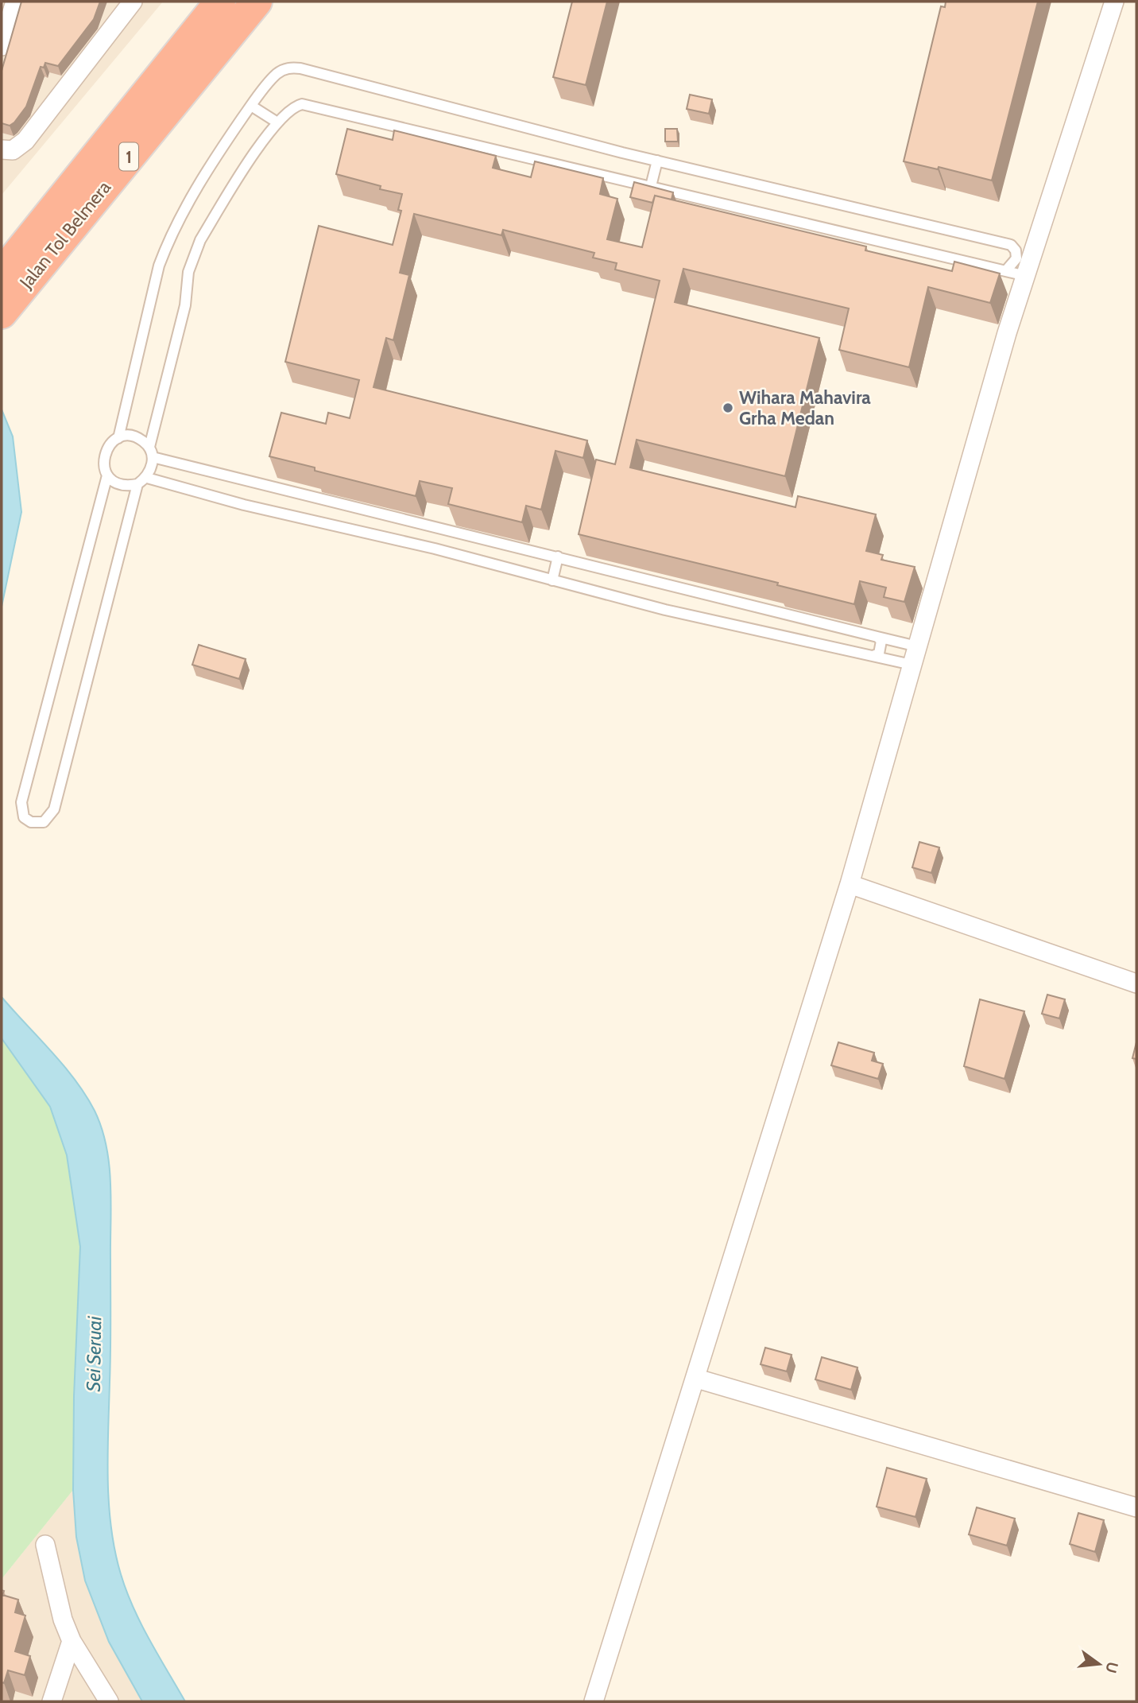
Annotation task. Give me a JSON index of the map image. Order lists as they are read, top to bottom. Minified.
{"streets":{"highway":["1","Jalan Tol Belmera"]},"water":["Sei Seruai"],"places":["Wihara Mahavira Grha Medan"],"north":"right"}
